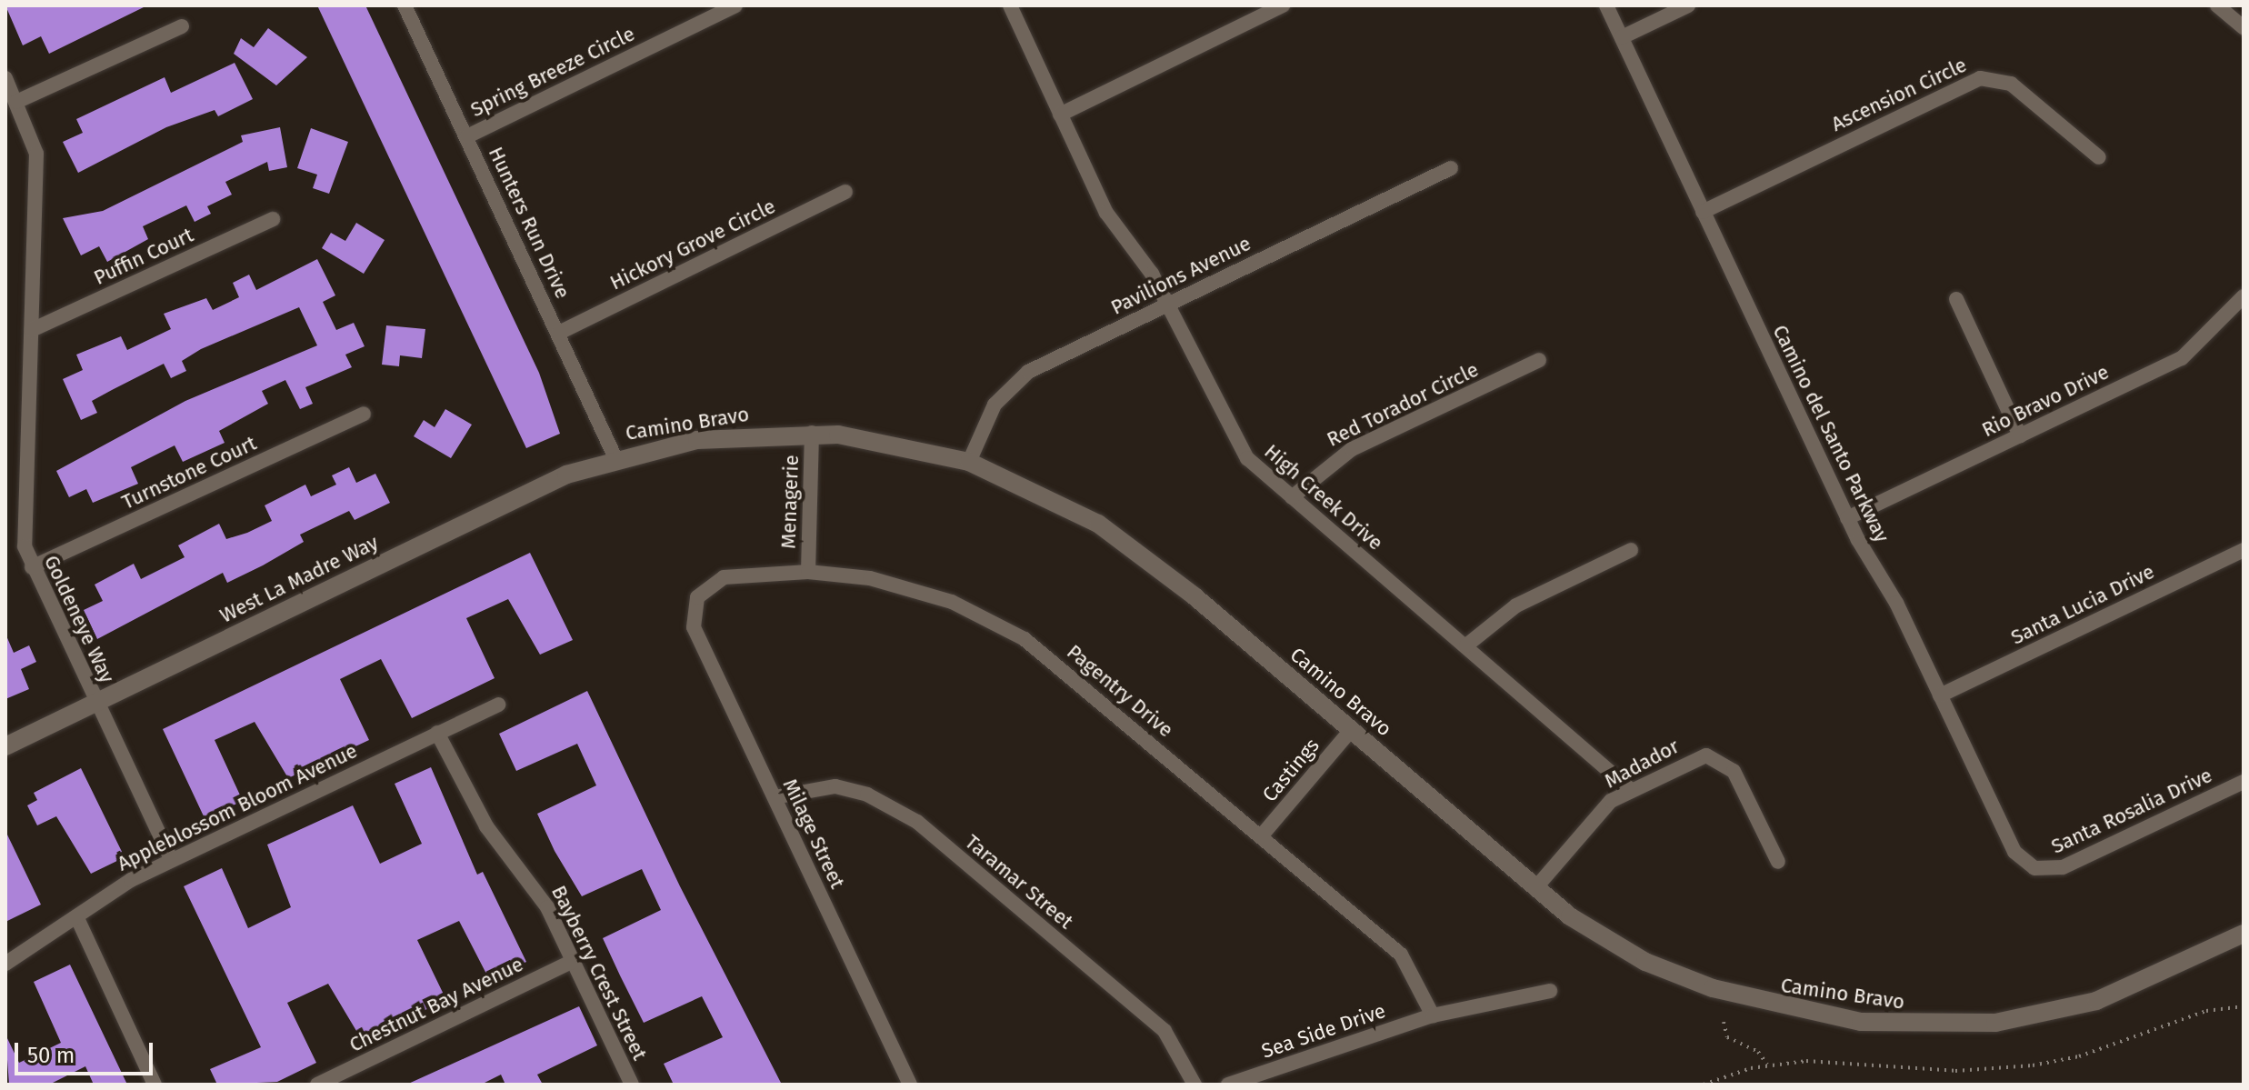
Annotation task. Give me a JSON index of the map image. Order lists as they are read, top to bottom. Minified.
{"streets":{"street":["Spring Breeze Circle","Ascension Circle","Hunters Run Drive","Hickory Grove Circle","Puffin Court","Pavilions Avenue","Rio Bravo Drive","Red Torador Circle","Camino Bravo","Camino del Santo Parkway","Turnstone Court","High Creek Drive","Menagerie","West La Madre Way","Santa Lucia Drive","Goldeneye Way","Pagentry Drive","Madador","Castings","Appleblossom Bloom Avenue","Santa Rosalia Drive","Milage Street","Taramar Street","Bayberry Crest Street","Chestnut Bay Avenue","Sea Side Drive"]},"crossings":[["Spring Breeze Circle","Hunters Run Drive"],["Ascension Circle","Camino del Santo Parkway"],["Hunters Run Drive","Hickory Grove Circle"],["Hunters Run Drive","Camino Bravo"],["Hunters Run Drive","West La Madre Way"],["Puffin Court","Goldeneye Way"],["Pavilions Avenue","Camino Bravo"],["Pavilions Avenue","High Creek Drive"],["Rio Bravo Drive","Camino del Santo Parkway"],["Red Torador Circle","High Creek Drive"],["Camino Bravo","Menagerie"],["Camino Bravo","West La Madre Way"],["Camino Bravo","Madador"],["Camino Bravo","Castings"],["Camino del Santo Parkway","Santa Lucia Drive"],["Camino del Santo Parkway","Santa Rosalia Drive"],["Turnstone Court","Goldeneye Way"],["High Creek Drive","Madador"],["Menagerie","Pagentry Drive"],["West La Madre Way","Goldeneye Way"],["Goldeneye Way","Appleblossom Bloom Avenue"],["Pagentry Drive","Castings"],["Pagentry Drive","Milage Street"],["Pagentry Drive","Sea Side Drive"],["Appleblossom Bloom Avenue","Bayberry Crest Street"],["Milage Street","Taramar Street"],["Bayberry Crest Street","Chestnut Bay Avenue"]],"scale_bar":"50 m"}
